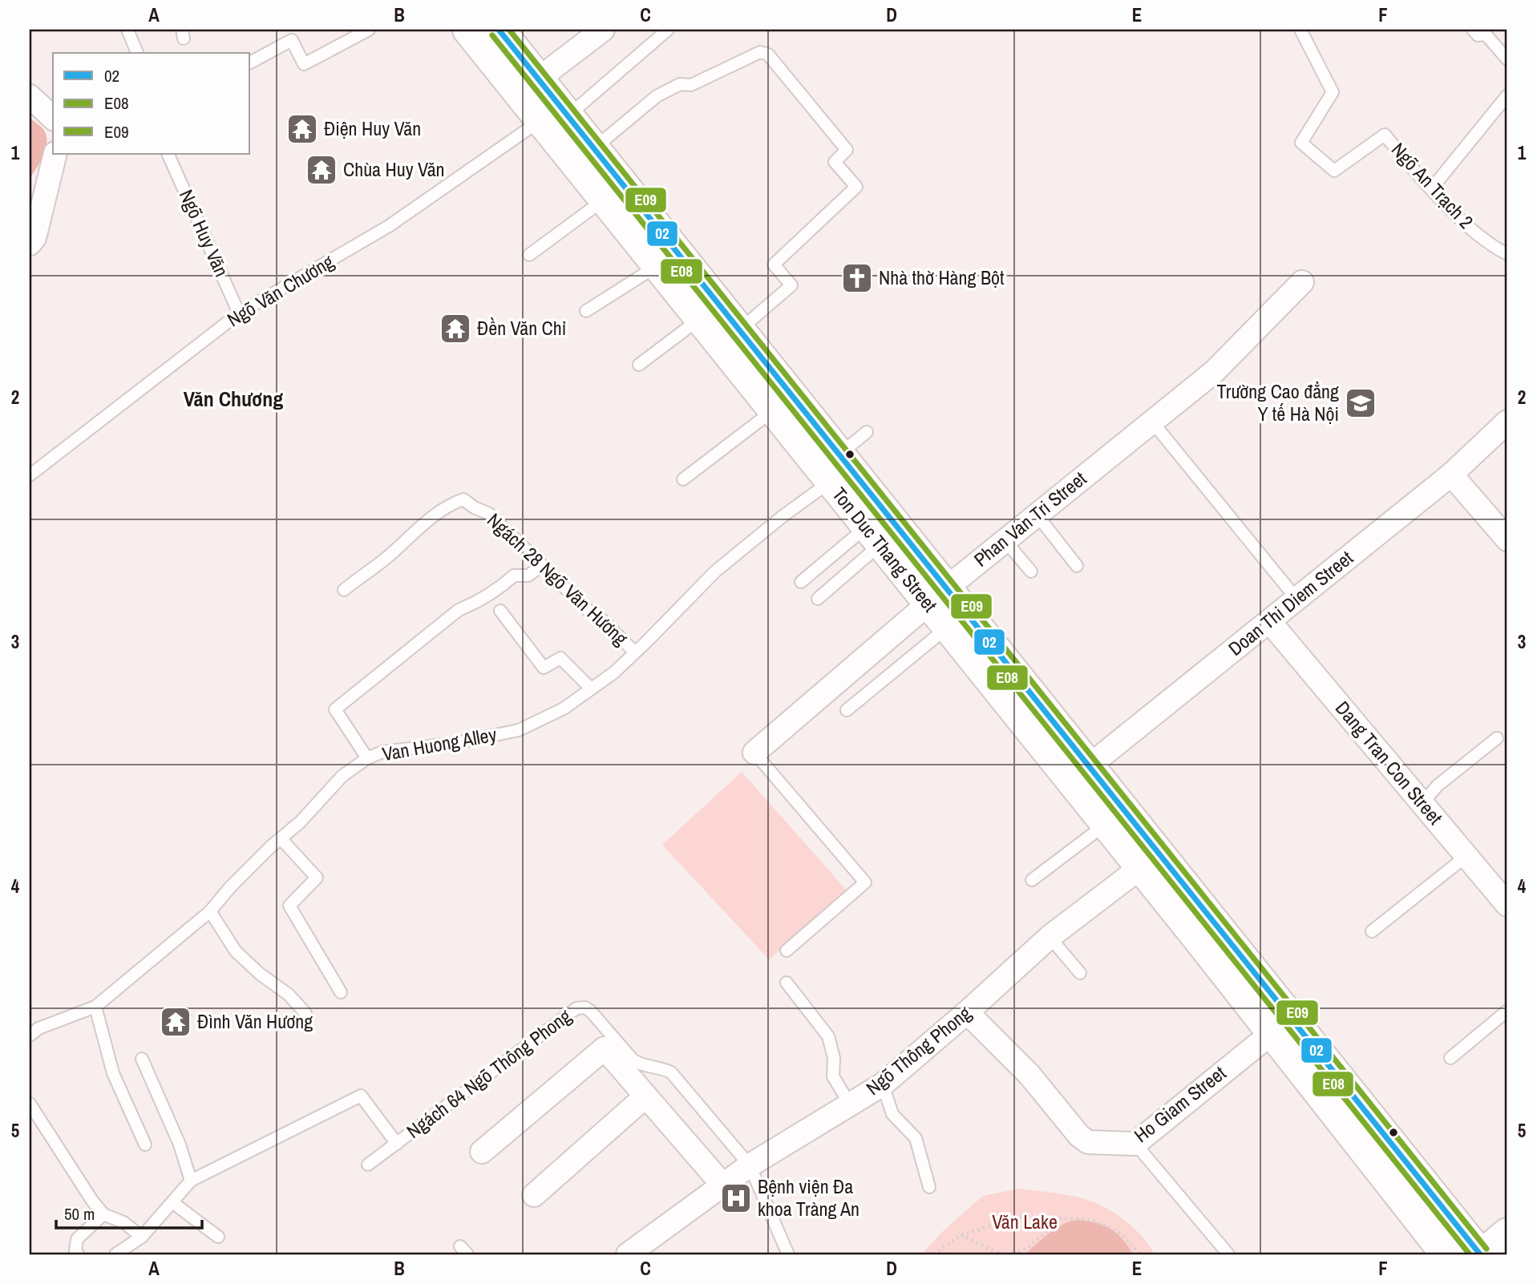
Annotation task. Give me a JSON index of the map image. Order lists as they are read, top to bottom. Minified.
{"streets":{"main road":["Ton Duc Thang Street"],"street":["Phan Van Tri Street","Doan Thi Diem Street","Dang Tran Con Street","Ngõ Thông Phong","Ho Giam Street"],"lane":["Ngõ An Trạch 2","Ngõ Huy Văn","Ngõ Văn Chương","Ngách 28 Ngõ Văn Hương","Van Huong Alley","Ngách 64 Ngõ Thông Phong"]},"crossings":[["Ngõ Huy Văn","Ngõ Văn Chương"],["Ngõ Văn Chương","Ton Duc Thang Street"],["Phan Van Tri Street","Ton Duc Thang Street"],["Ton Duc Thang Street","Doan Thi Diem Street"],["Ton Duc Thang Street","Van Huong Alley"],["Ton Duc Thang Street","Ngõ Thông Phong"],["Ton Duc Thang Street","Ho Giam Street"],["Ngách 28 Ngõ Văn Hương","Van Huong Alley"],["Doan Thi Diem Street","Dang Tran Con Street"],["Ngõ Thông Phong","Ngách 64 Ngõ Thông Phong"],["Ngõ Thông Phong","Ho Giam Street"]],"districts":["Văn Chương"],"parks":["Văn Lake"],"places":{"temple":["Điện Huy Văn","Chùa Huy Văn","Đền Văn Chỉ","Đình Văn Hương"],"church":["Nhà thờ Hàng Bột"],"school or university":["Trường Cao đẳng Y tế Hà Nội"],"hospital":["Bệnh viện Đa khoa Tràng An"]},"lines":["transit line 02","transit line E09","transit line E08"],"legend":["02","E08","E09"],"scale_bar":"50 m","grid":{"columns":["A","B","C","D","E","F"],"rows":["1","2","3","4","5"]}}
